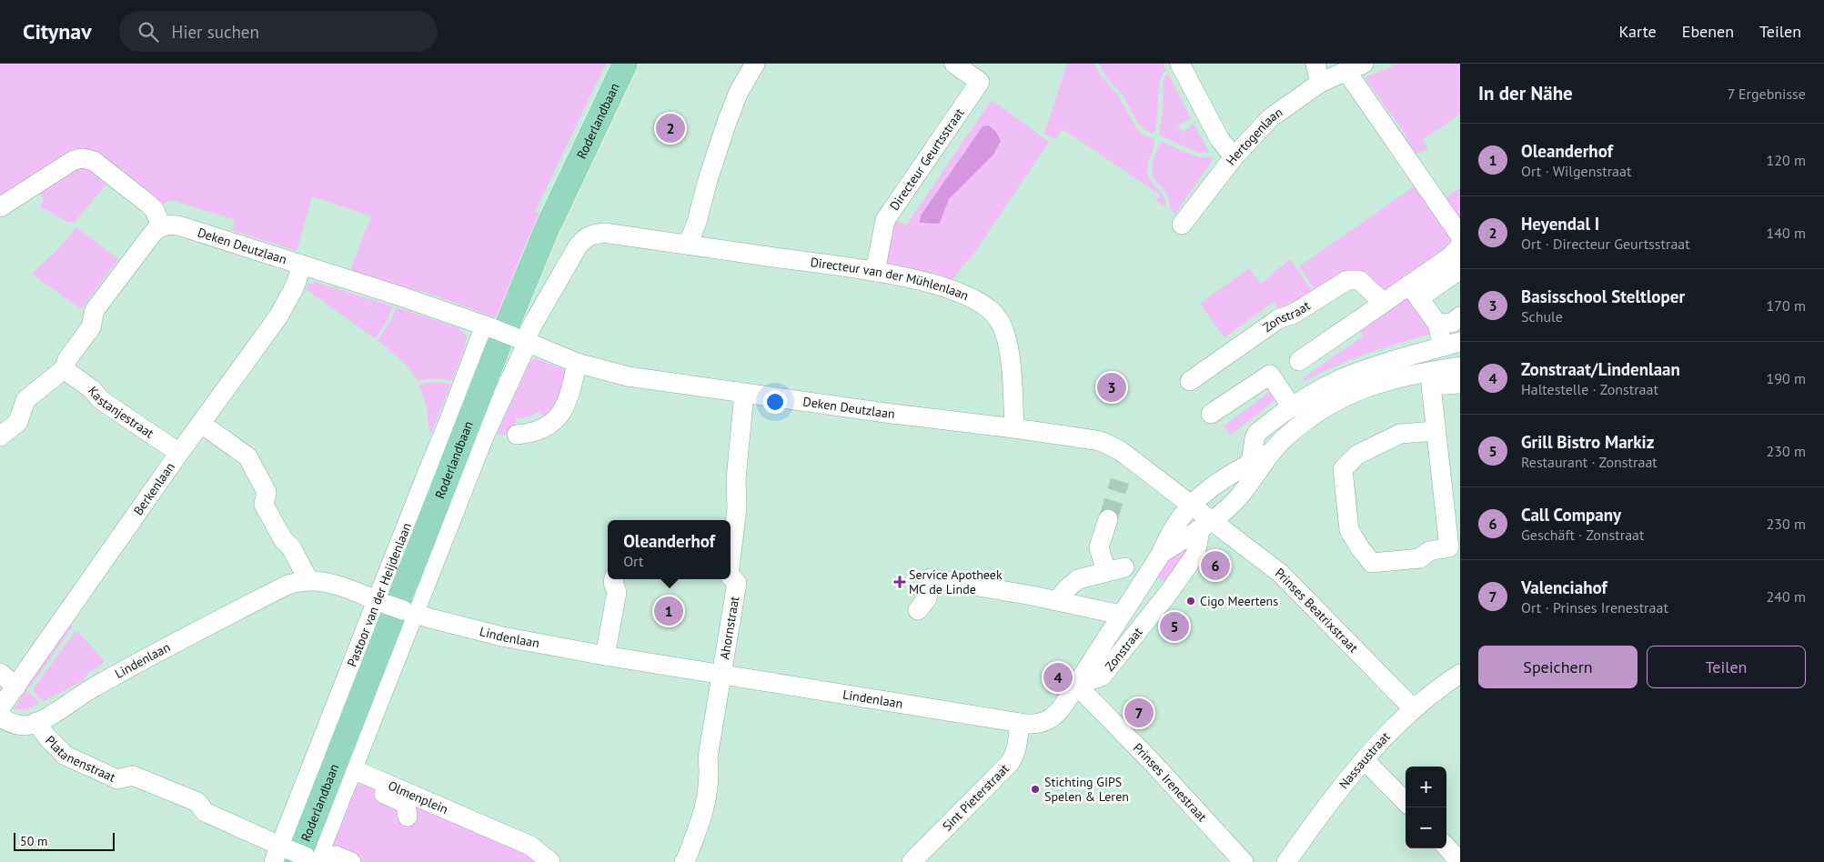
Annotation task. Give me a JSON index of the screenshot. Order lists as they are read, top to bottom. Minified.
{"streets":{"main road":["Roderlandbaan"],"street":["Hertogenlaan","Directeur Geurtsstraat","Deken Deutzlaan","Directeur van der Mühlenlaan","Zonstraat","Kastanjestraat","Berkenlaan","Pastoor van der Heijdenlaan","Prinses Beatrixstraat","Ahornstraat","Lindenlaan","Platanenstraat","Nassaustraat","Prinses Irenestraat","Olmenplein","Sint Pieterstraat"]},"crossings":[["Roderlandbaan","Pastoor van der Heijdenlaan"],["Roderlandbaan","Platanenstraat"],["Directeur Geurtsstraat","Directeur van der Mühlenlaan"],["Deken Deutzlaan","Directeur van der Mühlenlaan"],["Deken Deutzlaan","Berkenlaan"],["Deken Deutzlaan","Pastoor van der Heijdenlaan"],["Deken Deutzlaan","Ahornstraat"],["Directeur van der Mühlenlaan","Pastoor van der Heijdenlaan"],["Zonstraat","Prinses Beatrixstraat"],["Zonstraat","Lindenlaan"],["Zonstraat","Prinses Irenestraat"],["Zonstraat","Sint Pieterstraat"],["Kastanjestraat","Berkenlaan"],["Pastoor van der Heijdenlaan","Lindenlaan"],["Pastoor van der Heijdenlaan","Platanenstraat"],["Pastoor van der Heijdenlaan","Olmenplein"],["Prinses Beatrixstraat","Nassaustraat"],["Ahornstraat","Lindenlaan"],["Lindenlaan","Platanenstraat"],["Lindenlaan","Sint Pieterstraat"]],"places":{"health":["Service Apotheek MC de Linde"],"other":["Cigo Meertens","Stichting GIPS Spelen & Leren"]},"scale_bar":"50 m","page":{"header":"Citynav","search":"Hier suchen","nav":["Karte","Ebenen","Teilen"],"heading":["In der Nähe","7 Ergebnisse"],"pins":["2","3","6","1","5","4","7"],"list":[{"mark":"1","name":"Oleanderhof","note":"Ort · Wilgenstraat","value":"120 m"},{"mark":"2","name":"Heyendal I","note":"Ort · Directeur Geurtsstraat","value":"140 m"},{"mark":"3","name":"Basisschool Steltloper","note":"Schule","value":"170 m"},{"mark":"4","name":"Zonstraat/Lindenlaan","note":"Haltestelle · Zonstraat","value":"190 m"},{"mark":"5","name":"Grill Bistro Markiz","note":"Restaurant · Zonstraat","value":"230 m"},{"mark":"6","name":"Call Company","note":"Geschäft · Zonstraat","value":"230 m"},{"mark":"7","name":"Valenciahof","note":"Ort · Prinses Irenestraat","value":"240 m"}],"popup":["Oleanderhof","Ort"],"buttons":["Speichern","Teilen"],"map_buttons":["+","−"],"scale":"50 m"}}
